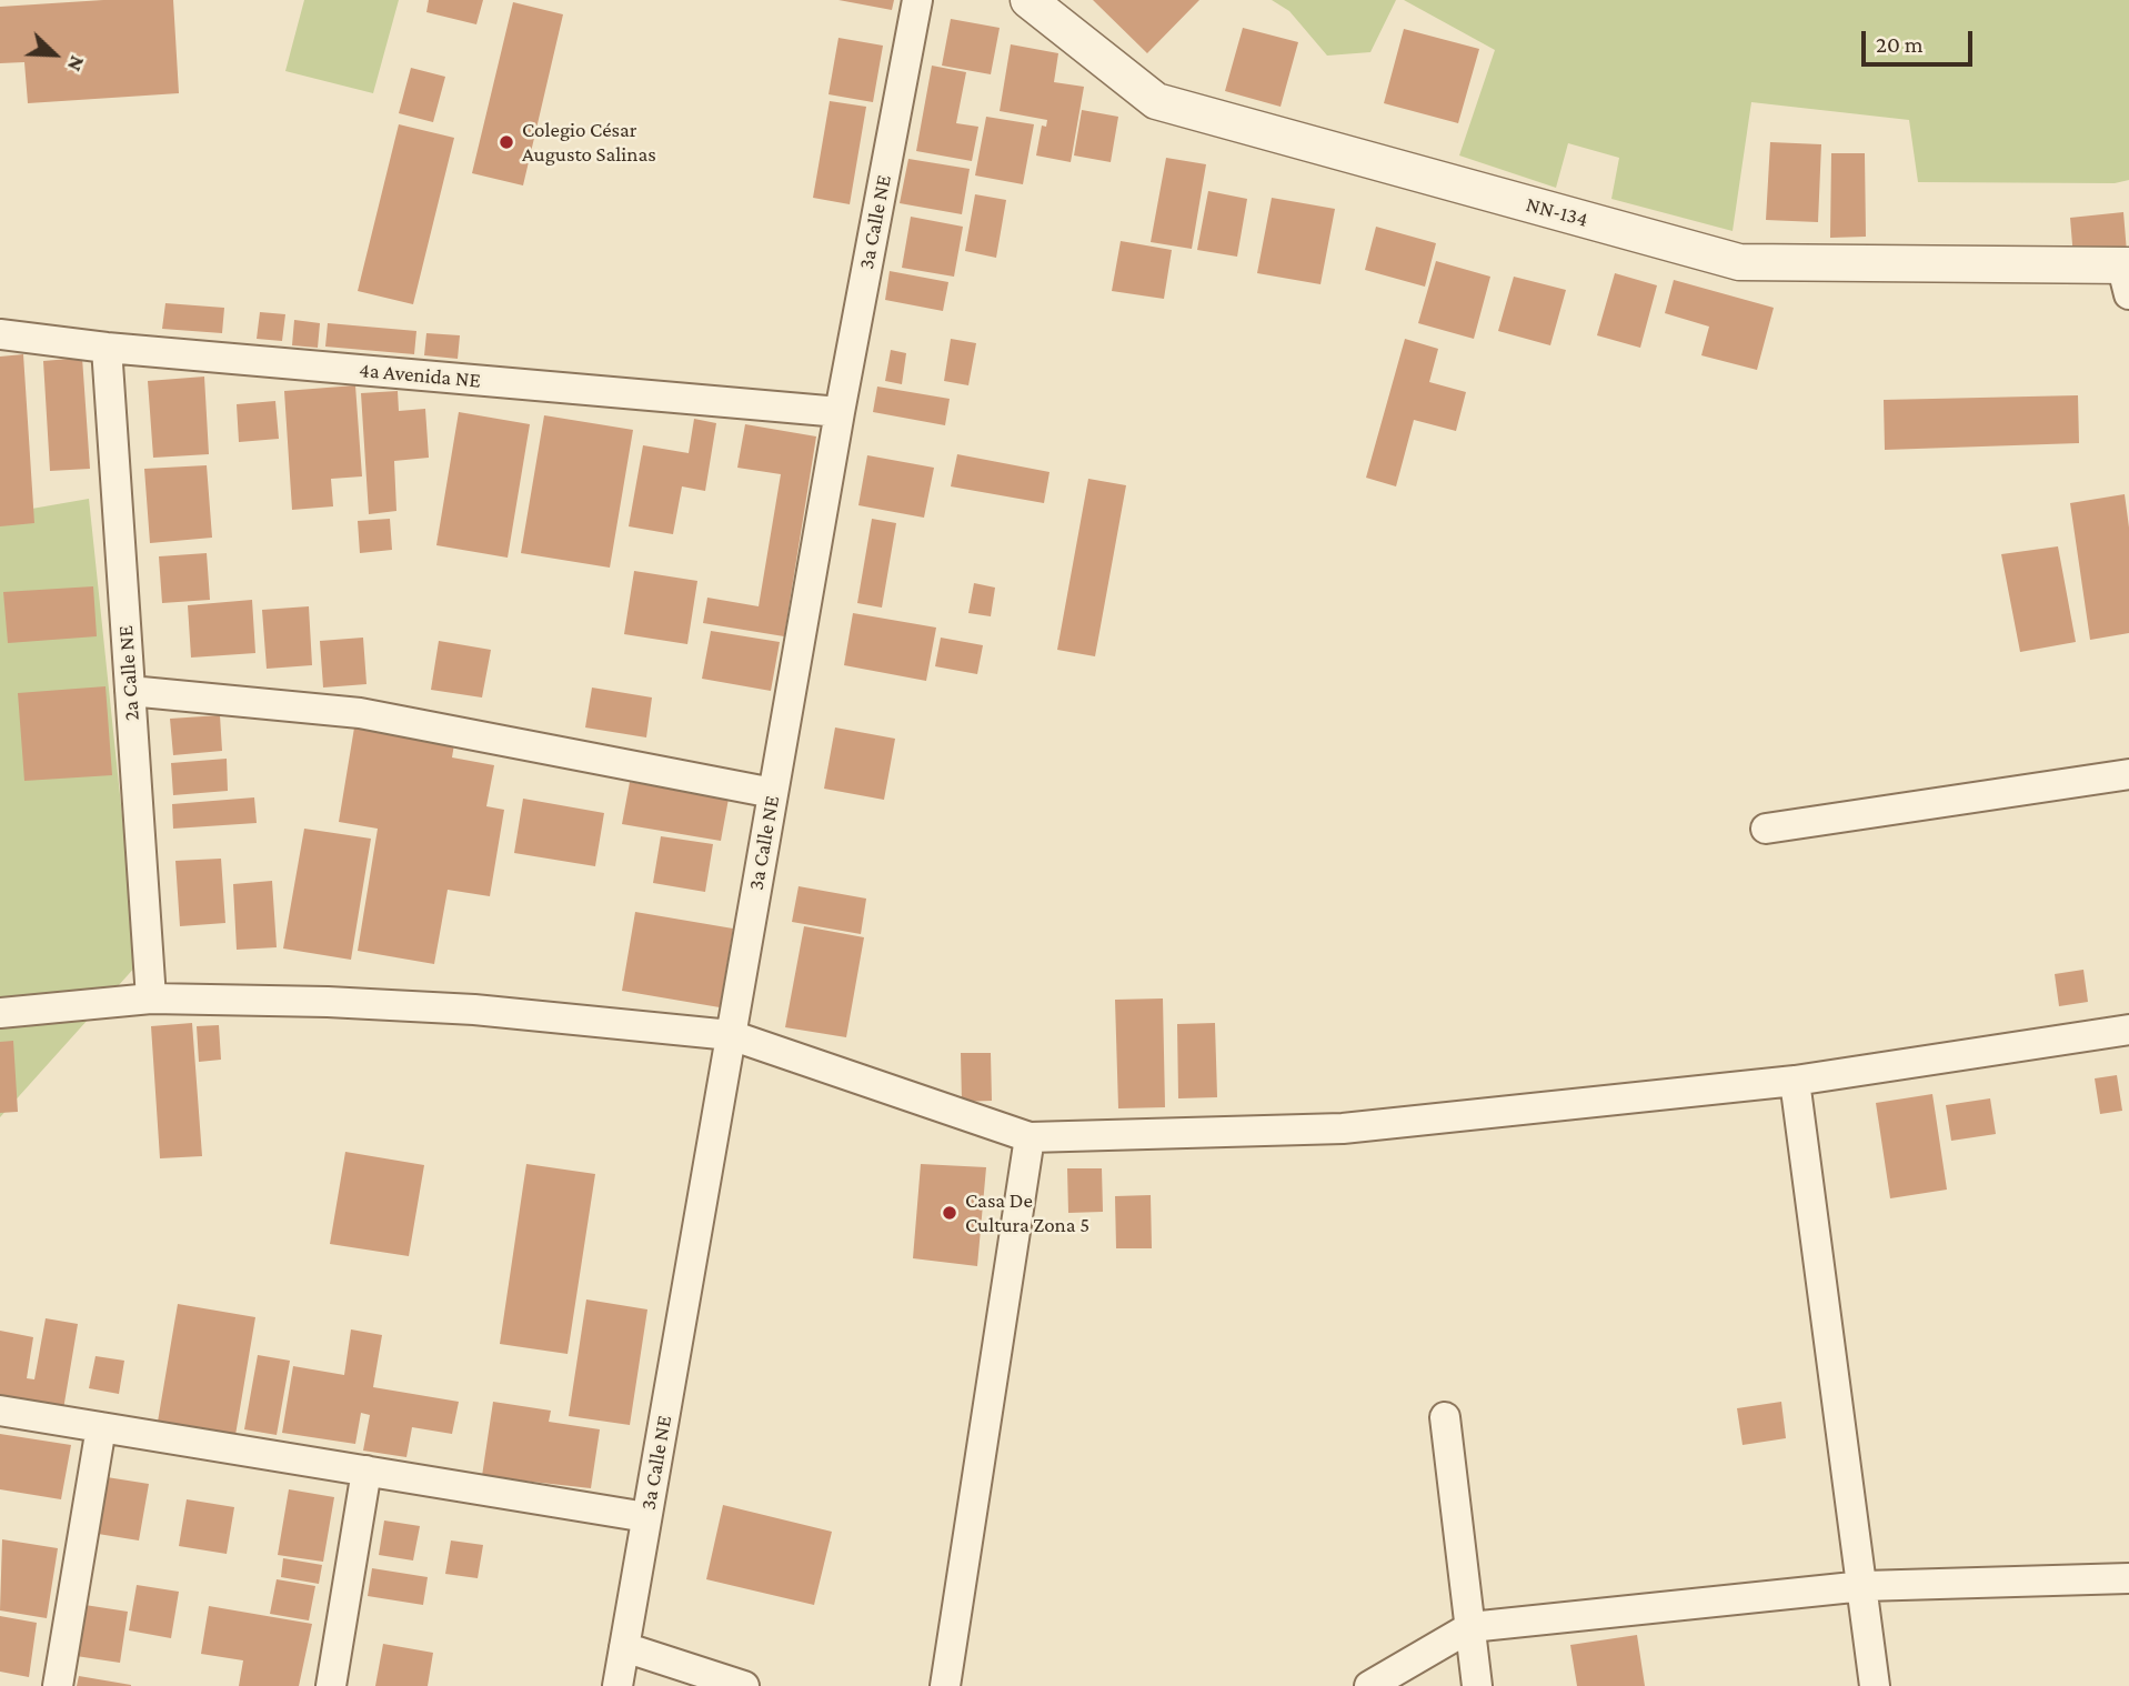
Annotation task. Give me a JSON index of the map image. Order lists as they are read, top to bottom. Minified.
{"streets":{"street":["NN-134","3a Calle NE","4a Avenida NE","2a Calle NE"]},"crossings":[["3a Calle NE","4a Avenida NE"],["4a Avenida NE","2a Calle NE"]],"places":["Colegio César Augusto Salinas","Casa De Cultura Zona 5"],"scale_bar":"20 m","north":"bottom right"}
